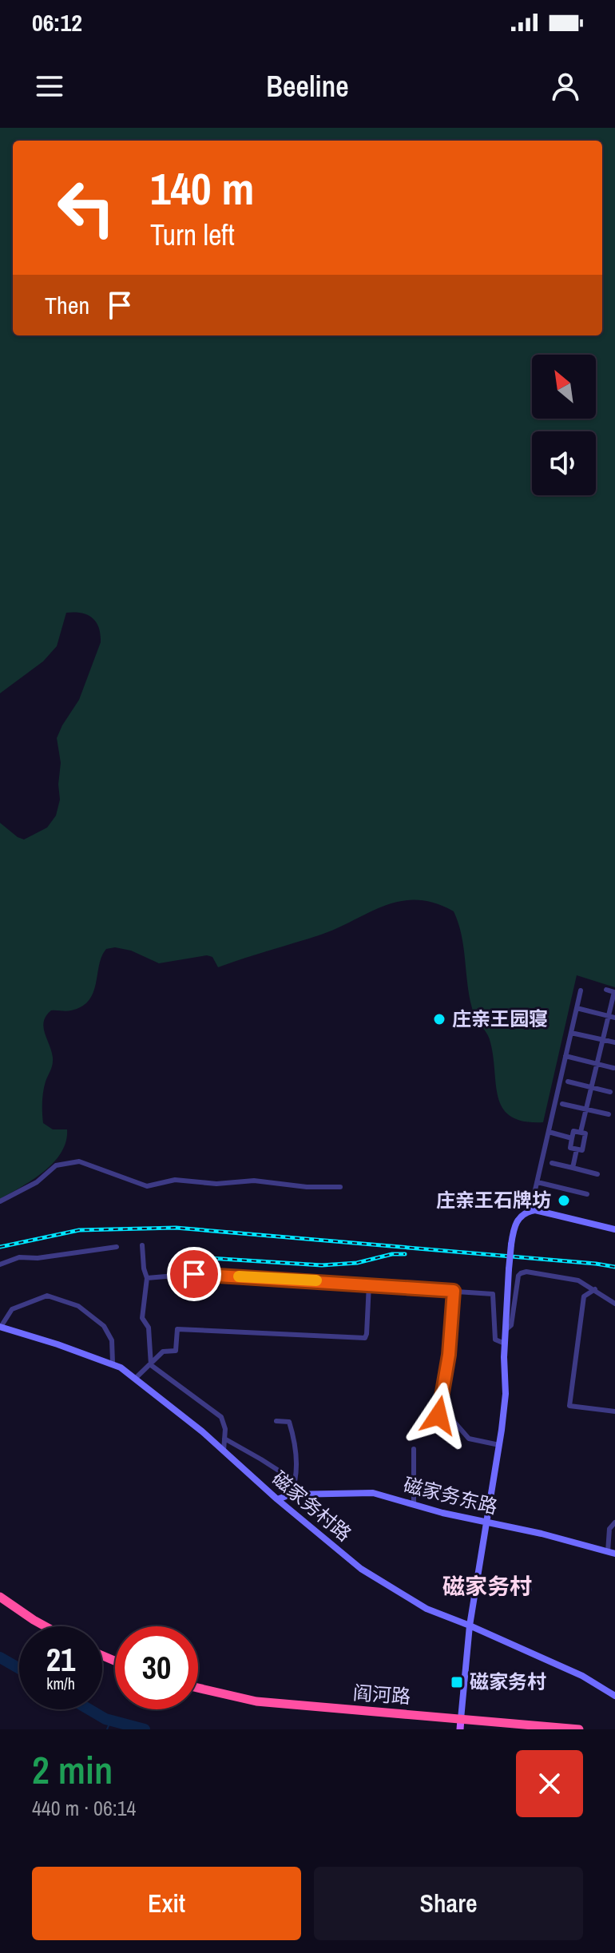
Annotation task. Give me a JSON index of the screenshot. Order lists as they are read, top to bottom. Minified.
{"streets":{"highway":["阎河路"],"street":["磁家务东路","磁家务村路"]},"crossings":[["磁家务东路","磁家务村路"]],"districts":["磁家务村"],"places":{"other":["庄亲王园寝","庄亲王石牌坊"],"transit":["磁家务村"]},"north":"top left","page":{"status":"06:12","header":"Beeline","turn":["140 m","Turn left"],"then":"Then","speed":"21 km/h","limit":"30","heading":["2 min","440 m · 06:14"],"buttons":["Exit","Share"]}}
